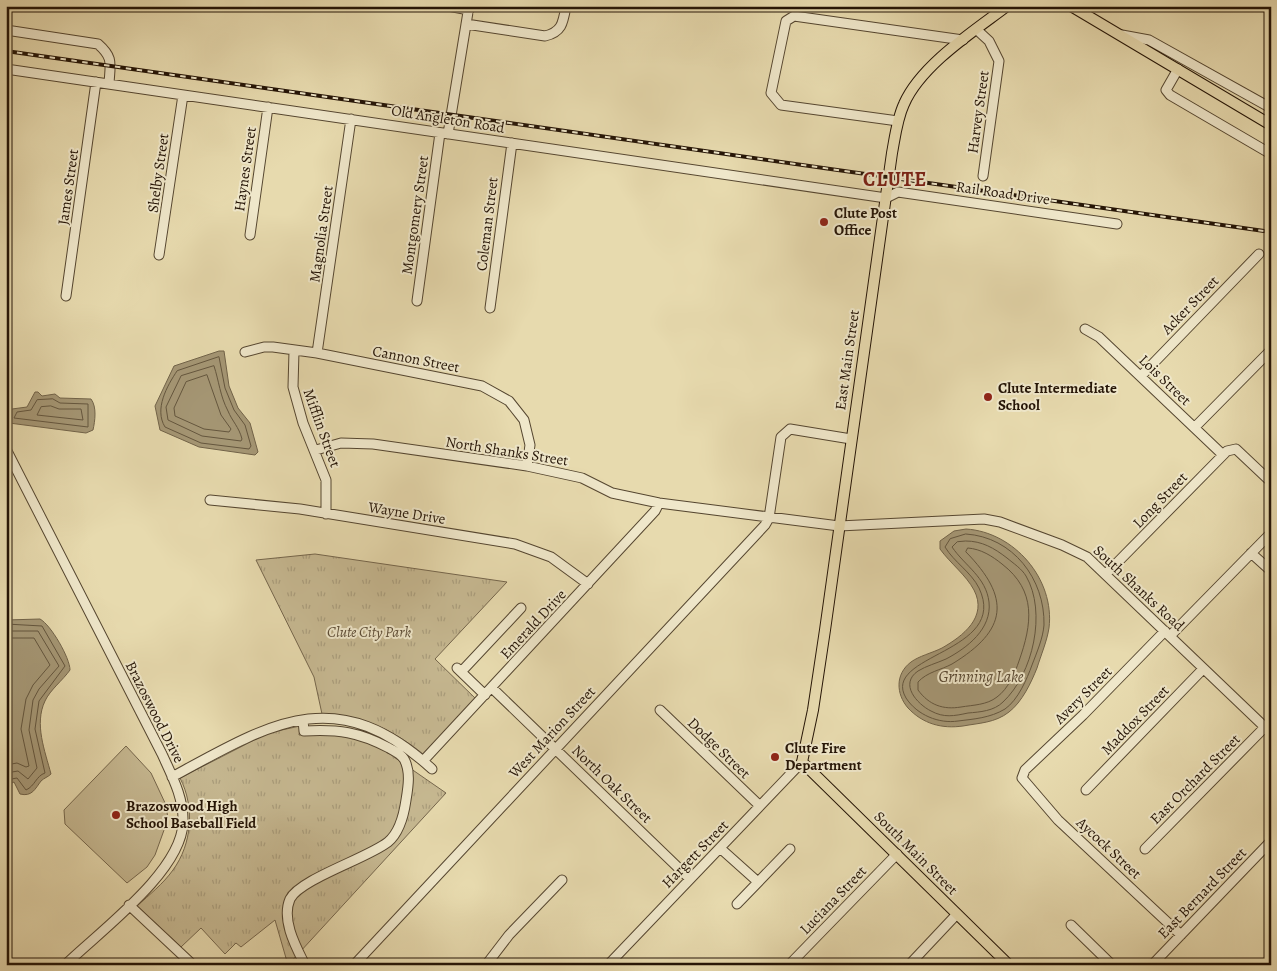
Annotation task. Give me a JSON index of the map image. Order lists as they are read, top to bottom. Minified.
{"streets":{"main road":["East Main Street","South Main Street"],"street":["Harvey Street","Old Angleton Road","Haynes Street","Shelby Street","James Street","Rail Road Drive","Montgomery Street","Coleman Street","Magnolia Street","Acker Street","Cannon Street","Lois Street","Mifflin Street","North Shanks Street","Long Street","Wayne Drive","South Shanks Road","Emerald Drive","Avery Street","Brazoswood Drive","Maddox Street","West Marion Street","Dodge Street","East Orchard Street","North Oak Street","Aycock Street","Hargett Street","East Bernard Street","Luciana Street"]},"crossings":[["Harvey Street","East Main Street"],["Old Angleton Road","Haynes Street"],["Old Angleton Road","Shelby Street"],["Old Angleton Road","James Street"],["Old Angleton Road","Rail Road Drive"],["Old Angleton Road","Montgomery Street"],["Old Angleton Road","Coleman Street"],["Old Angleton Road","Magnolia Street"],["Old Angleton Road","East Main Street"],["Rail Road Drive","East Main Street"],["Magnolia Street","Cannon Street"],["Acker Street","Lois Street"],["Cannon Street","Mifflin Street"],["Cannon Street","North Shanks Street"],["East Main Street","North Shanks Street"],["East Main Street","South Shanks Road"],["East Main Street","South Main Street"],["East Main Street","Hargett Street"],["Lois Street","Long Street"],["Mifflin Street","North Shanks Street"],["Mifflin Street","Wayne Drive"],["North Shanks Street","South Shanks Road"],["North Shanks Street","Emerald Drive"],["North Shanks Street","West Marion Street"],["Long Street","South Shanks Road"],["Wayne Drive","Emerald Drive"],["South Shanks Road","Avery Street"],["South Shanks Road","Maddox Street"],["South Shanks Road","East Orchard Street"],["Emerald Drive","North Oak Street"],["Avery Street","Aycock Street"],["West Marion Street","North Oak Street"],["Dodge Street","Hargett Street"],["North Oak Street","Hargett Street"],["Aycock Street","East Bernard Street"],["South Main Street","Hargett Street"],["South Main Street","Luciana Street"]],"districts":["CLUTE"],"water":["Grinning Lake"],"parks":["Clute City Park"],"places":["Clute Post Office","Clute Intermediate School","Clute Fire Department","Brazoswood High School Baseball Field"]}
